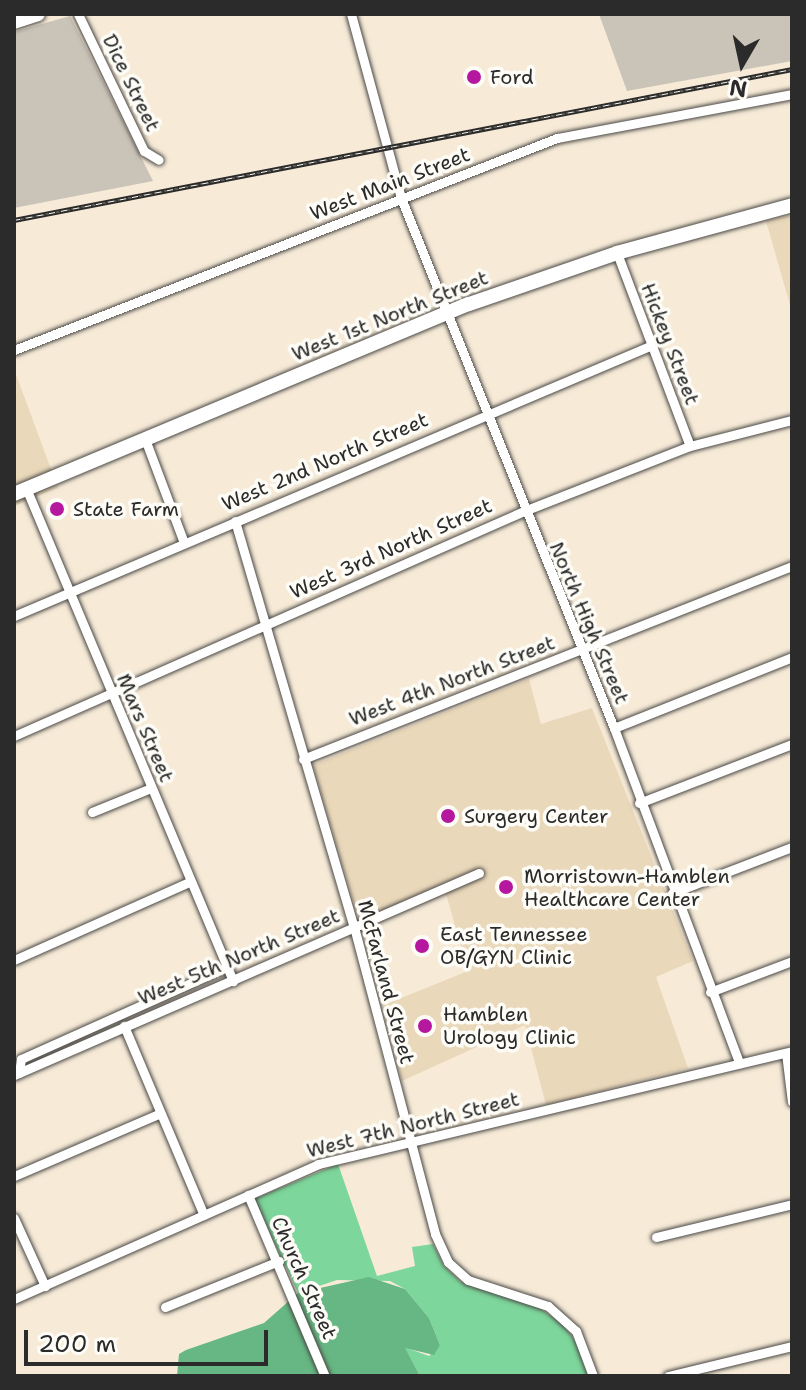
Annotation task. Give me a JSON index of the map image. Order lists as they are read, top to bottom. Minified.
{"streets":{"main road":["West 1st North Street"],"street":["Dice Street","West Main Street","Hickey Street","West 2nd North Street","West 3rd North Street","North High Street","West 4th North Street","Mars Street","West 5th North Street","McFarland Street","West 7th North Street","Church Street"]},"crossings":[["West Main Street","North High Street"],["West 1st North Street","Hickey Street"],["West 1st North Street","North High Street"],["West 1st North Street","Mars Street"],["Hickey Street","West 2nd North Street"],["Hickey Street","West 3rd North Street"],["West 2nd North Street","North High Street"],["West 2nd North Street","Mars Street"],["West 2nd North Street","McFarland Street"],["West 3rd North Street","North High Street"],["West 3rd North Street","Mars Street"],["West 3rd North Street","McFarland Street"],["North High Street","West 4th North Street"],["North High Street","West 7th North Street"],["West 4th North Street","McFarland Street"],["Mars Street","West 5th North Street"],["West 5th North Street","McFarland Street"],["McFarland Street","West 7th North Street"],["West 7th North Street","Church Street"]],"places":["Ford","State Farm","Surgery Center","Morristown-Hamblen Healthcare Center","East Tennessee OB/GYN Clinic","Hamblen Urology Clinic"],"scale_bar":"200 m","north":"bottom"}
